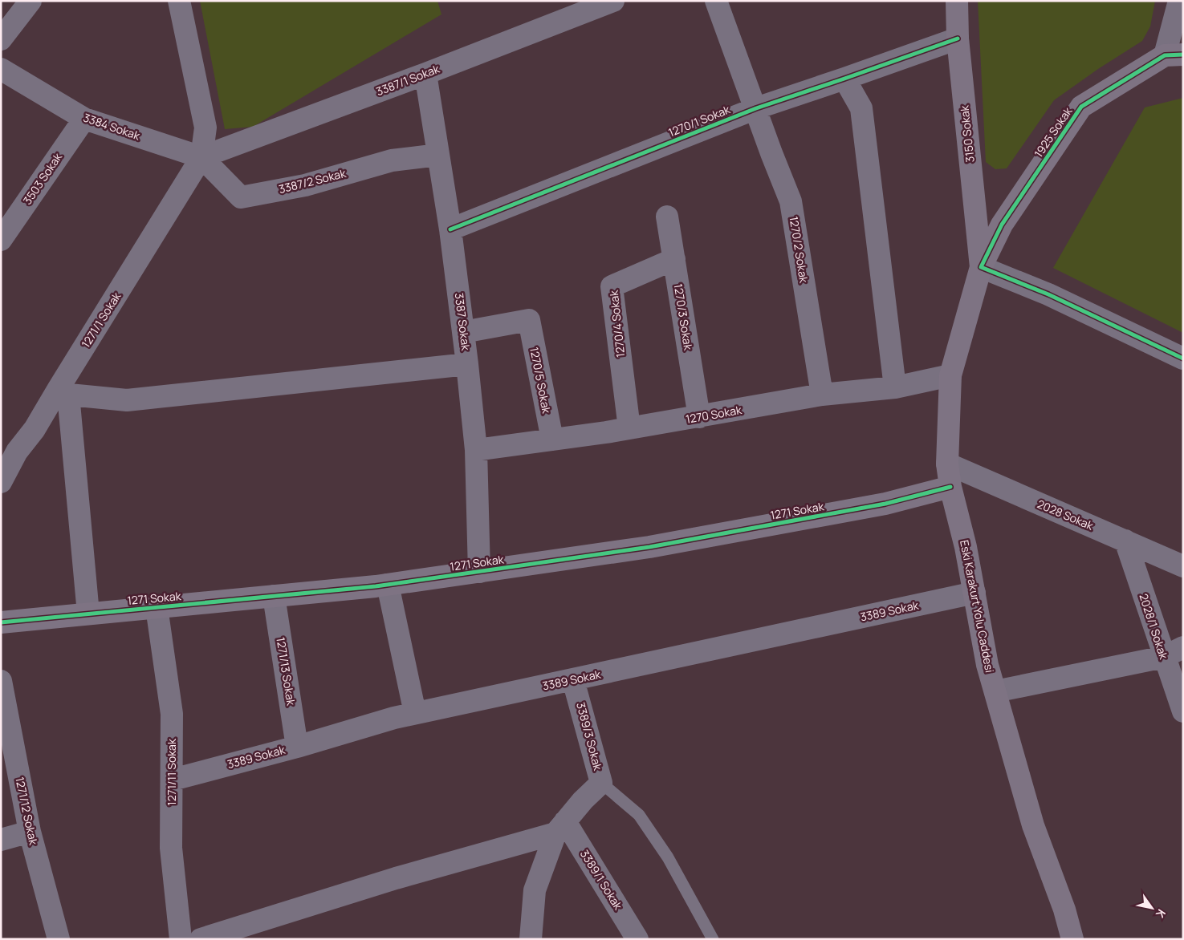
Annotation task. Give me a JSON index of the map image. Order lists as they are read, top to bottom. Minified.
{"streets":{"street":["3387/1 Sokak","1270/1 Sokak","3384 Sokak","1925 Sokak","3150 Sokak","3503 Sokak","3387/2 Sokak","1270/2 Sokak","1270/3 Sokak","1271/1 Sokak","3387 Sokak","1270/4 Sokak","1270/5 Sokak","1270 Sokak","1271 Sokak","2028 Sokak","Eski Karakurt Yolu Caddesi","3389 Sokak","2028/1 Sokak","1271/13 Sokak","3389/3 Sokak","1271/11 Sokak","1271/12 Sokak","3389/1 Sokak"]},"crossings":[["3387/1 Sokak","3384 Sokak"],["3387/1 Sokak","3387/2 Sokak"],["3387/1 Sokak","1271/1 Sokak"],["3387/1 Sokak","3387 Sokak"],["1270/1 Sokak","3150 Sokak"],["1270/1 Sokak","1270/2 Sokak"],["1270/1 Sokak","3387 Sokak"],["3384 Sokak","3503 Sokak"],["3384 Sokak","3387/2 Sokak"],["3384 Sokak","1271/1 Sokak"],["1925 Sokak","3150 Sokak"],["1925 Sokak","Eski Karakurt Yolu Caddesi"],["3150 Sokak","Eski Karakurt Yolu Caddesi"],["3387/2 Sokak","1271/1 Sokak"],["3387/2 Sokak","3387 Sokak"],["1270/2 Sokak","1270 Sokak"],["1270/3 Sokak","1270/4 Sokak"],["1270/3 Sokak","1270 Sokak"],["3387 Sokak","1270/5 Sokak"],["3387 Sokak","1270 Sokak"],["3387 Sokak","1271 Sokak"],["1270/4 Sokak","1270 Sokak"],["1270/5 Sokak","1270 Sokak"],["1270 Sokak","Eski Karakurt Yolu Caddesi"],["1271 Sokak","Eski Karakurt Yolu Caddesi"],["1271 Sokak","1271/13 Sokak"],["1271 Sokak","1271/11 Sokak"],["2028 Sokak","Eski Karakurt Yolu Caddesi"],["2028 Sokak","2028/1 Sokak"],["Eski Karakurt Yolu Caddesi","3389 Sokak"],["3389 Sokak","1271/13 Sokak"],["3389 Sokak","3389/3 Sokak"],["3389 Sokak","1271/11 Sokak"],["3389/3 Sokak","3389/1 Sokak"]],"north":"bottom right"}
